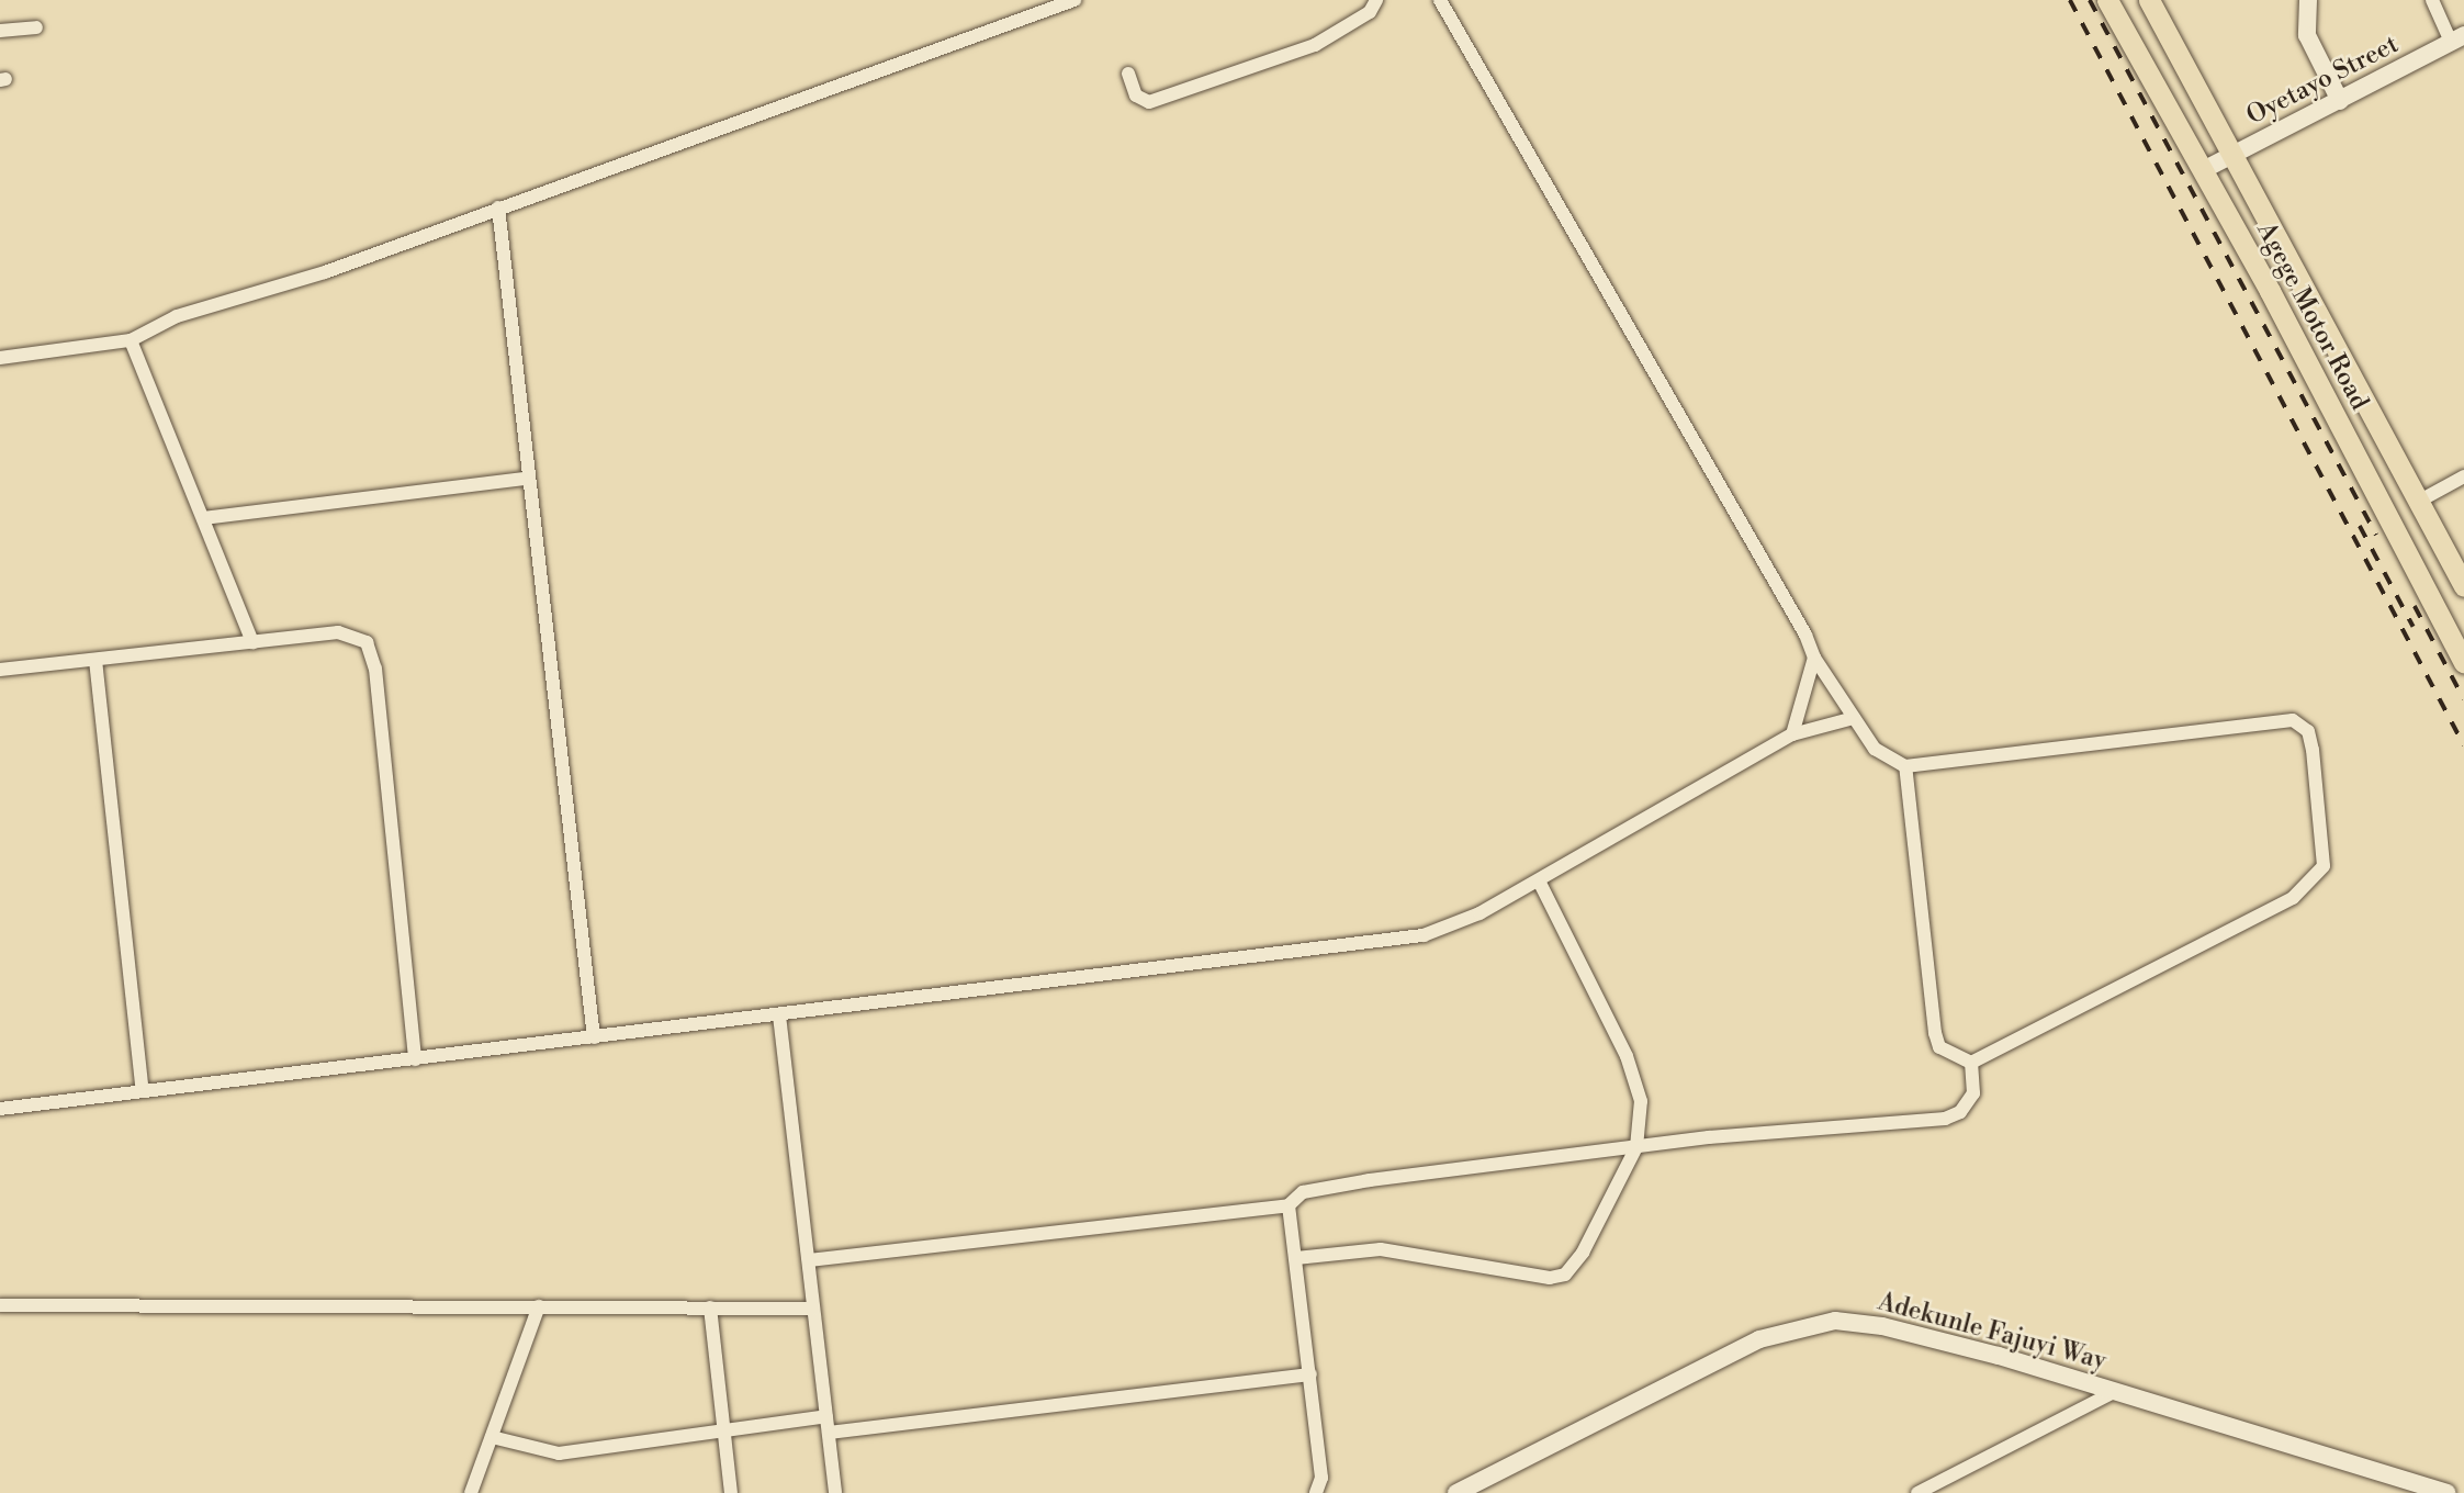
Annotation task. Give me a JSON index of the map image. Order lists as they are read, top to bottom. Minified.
{"streets":{"highway":["Agege Motor Road"],"street":["Oyetayo Street","Adekunle Fajuyi Way"]},"crossings":[["Oyetayo Street","Agege Motor Road"]]}
